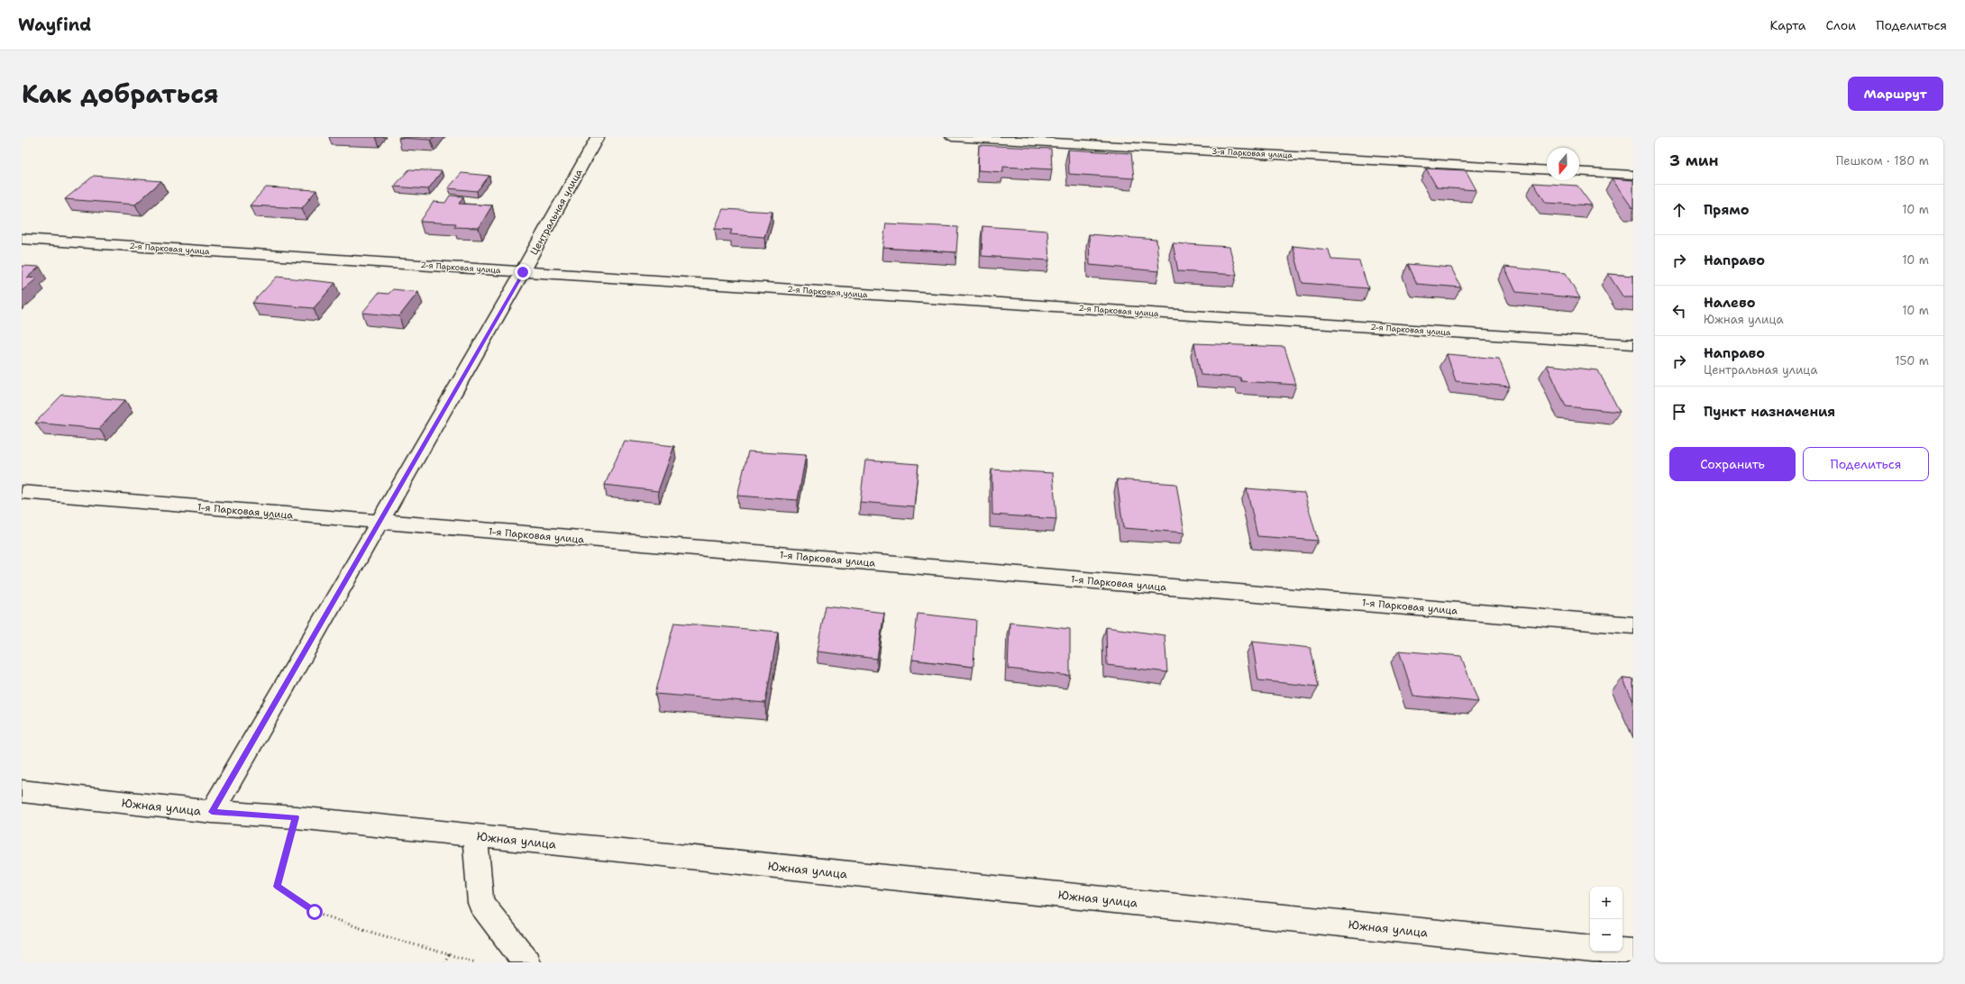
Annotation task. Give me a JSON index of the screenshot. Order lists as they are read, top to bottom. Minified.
{"streets":{"street":["3-я Парковая улица","Центральная улица","2-я Парковая улица","1-я Парковая улица","Южная улица"]},"crossings":[["Центральная улица","2-я Парковая улица"],["Центральная улица","1-я Парковая улица"],["Центральная улица","Южная улица"]],"north":"bottom","page":{"header":"Wayfind","nav":["Карта","Слои","Поделиться"],"title":"Как добраться","buttons":["Маршрут",["Сохранить","Поделиться"]],"heading":["3 мин","Пешком · 180 m"],"list":[["Прямо","10 m"],["Направо","10 m"],["Налево","Южная улица","10 m"],["Направо","Центральная улица","150 m"],"Пункт назначения"],"map_buttons":["+","−"]}}
